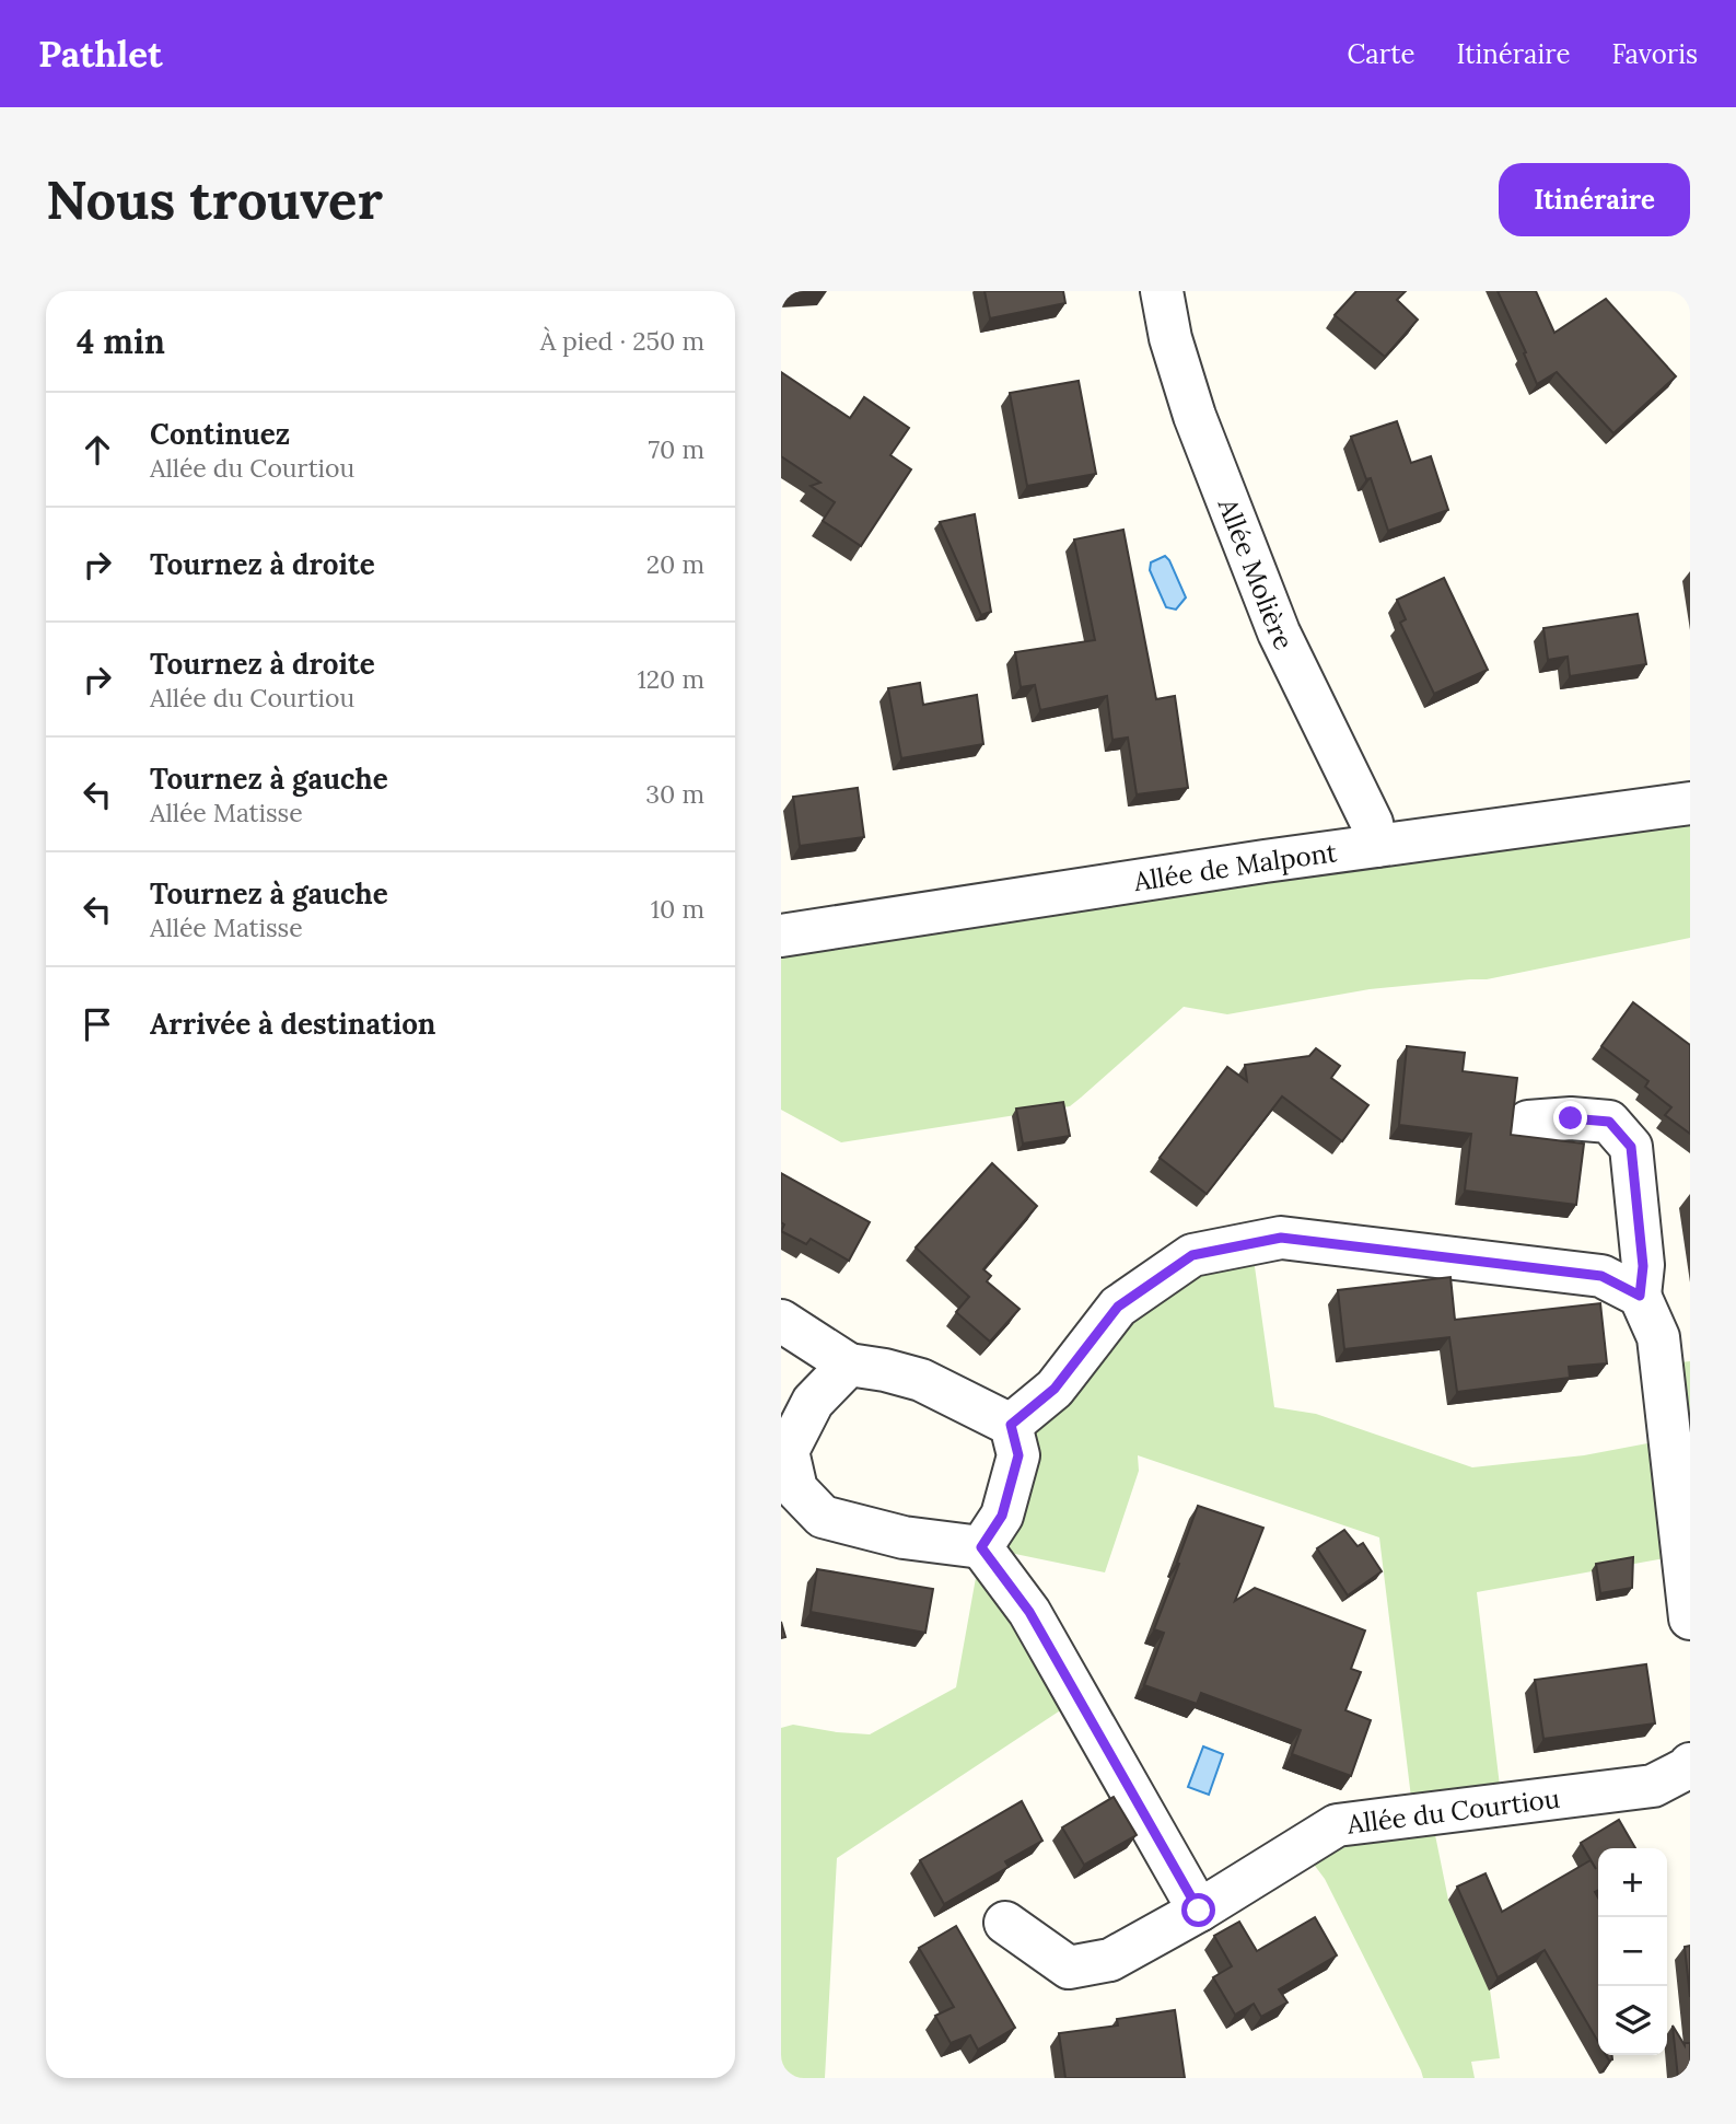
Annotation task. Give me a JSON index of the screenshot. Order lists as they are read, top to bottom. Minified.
{"streets":{"street":["Allée Molière","Allée de Malpont","Allée du Courtiou"]},"crossings":[["Allée Molière","Allée de Malpont"]],"page":{"header":"Pathlet","nav":["Carte","Itinéraire","Favoris"],"buttons":"Itinéraire","title":"Nous trouver","heading":["4 min","À pied · 250 m"],"list":[["Continuez","Allée du Courtiou","70 m"],["Tournez à droite","20 m"],["Tournez à droite","Allée du Courtiou","120 m"],["Tournez à gauche","Allée Matisse","30 m"],["Tournez à gauche","Allée Matisse","10 m"],"Arrivée à destination"],"map_buttons":["+","−"]}}
